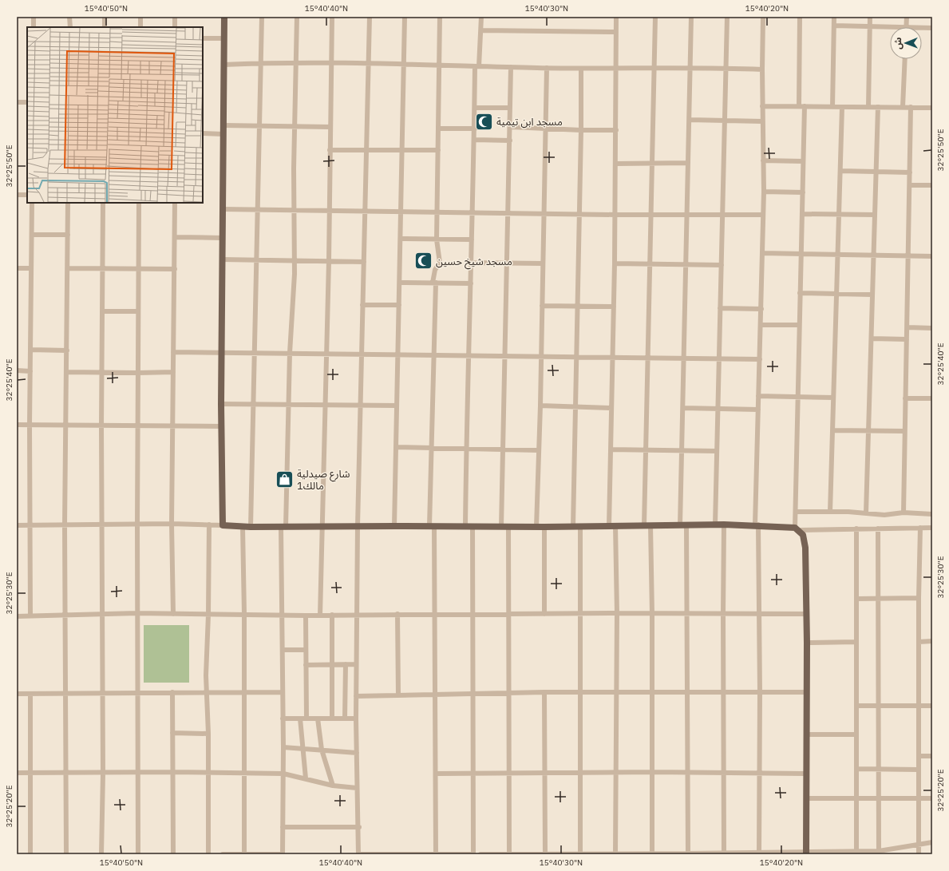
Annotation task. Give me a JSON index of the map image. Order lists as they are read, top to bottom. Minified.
{"places":{"mosque":["مسجد ابن تيمية","مسجد شيخ حسين"],"shop":["شارع صيدلية مالك1"]},"north":"left","coordinates":["15°40'50\"N","15°40'40\"N","15°40'30\"N","15°40'20\"N","32°25'50\"E","32°25'40\"E","32°25'30\"E","32°25'20\"E"]}
